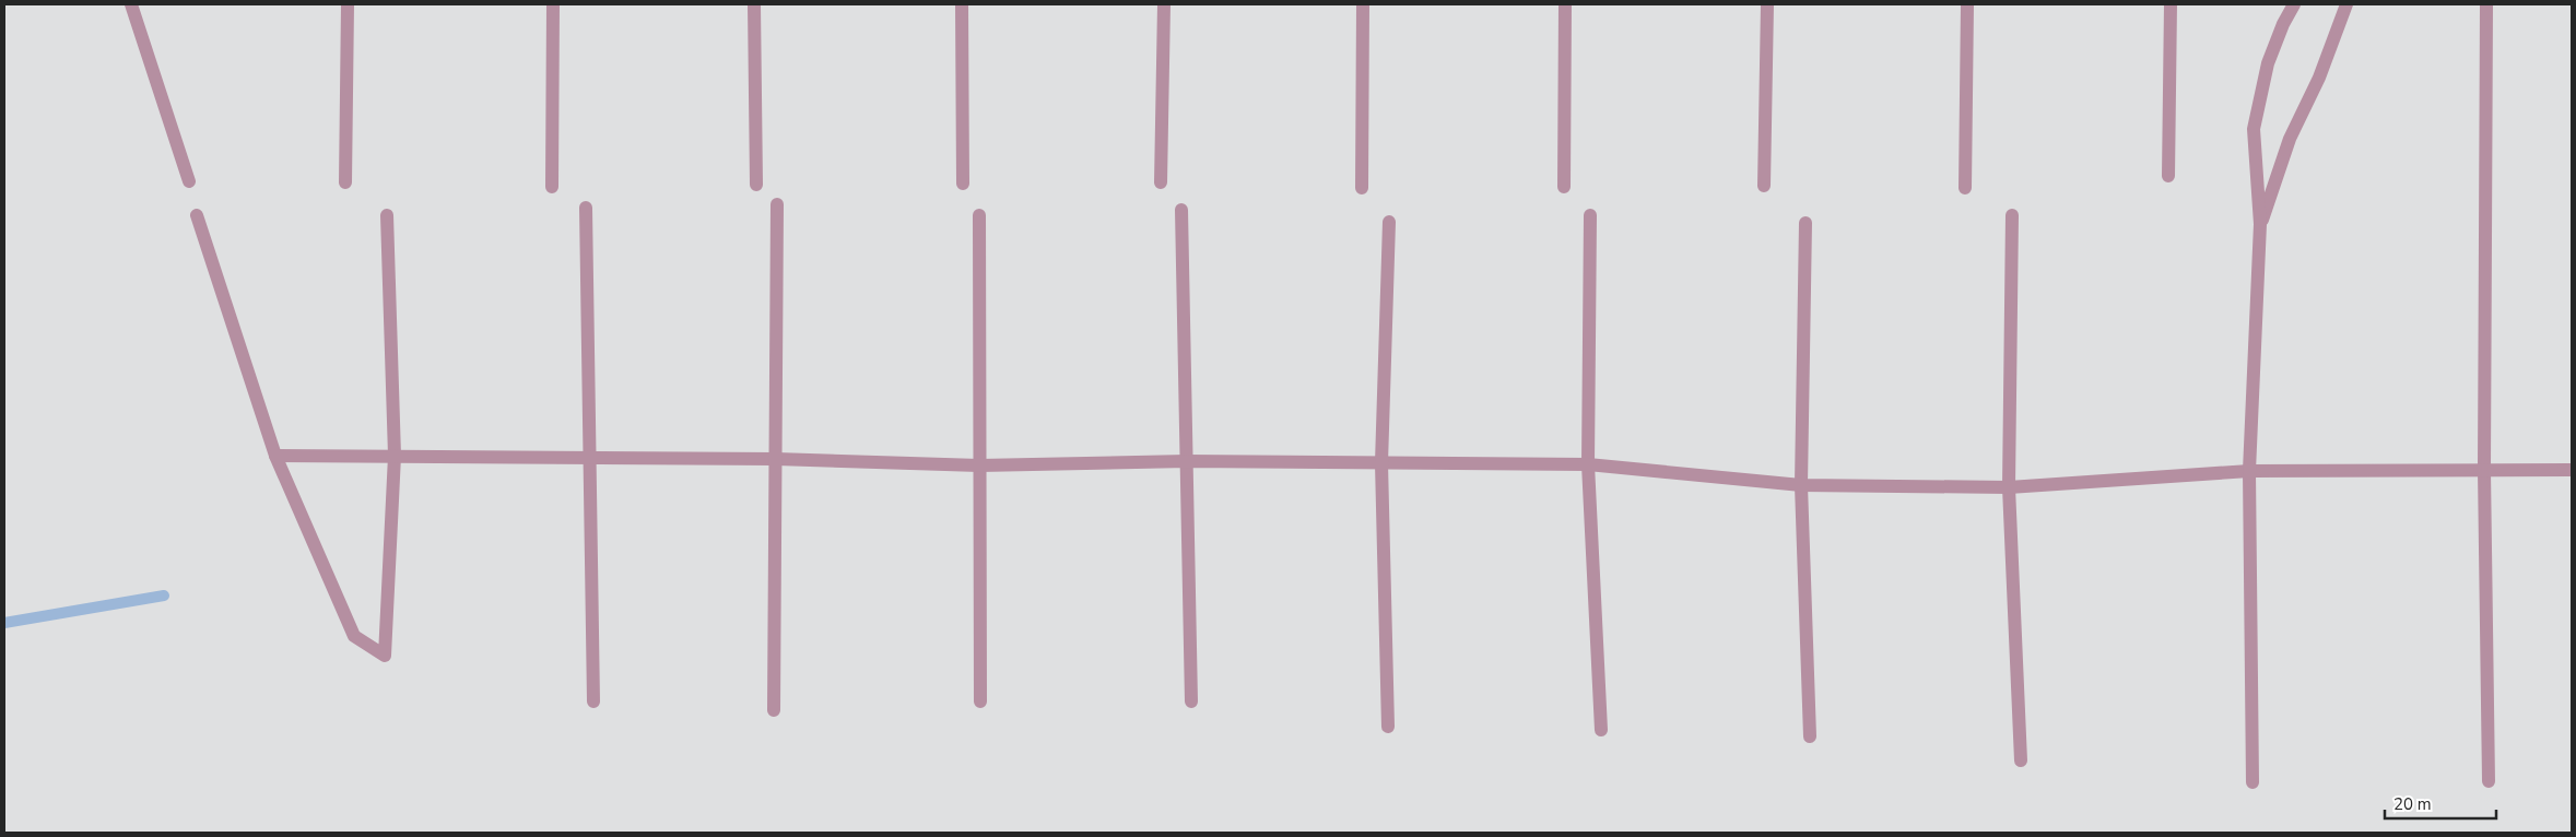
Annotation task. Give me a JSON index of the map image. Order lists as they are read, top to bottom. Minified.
{"scale_bar":"20 m"}
